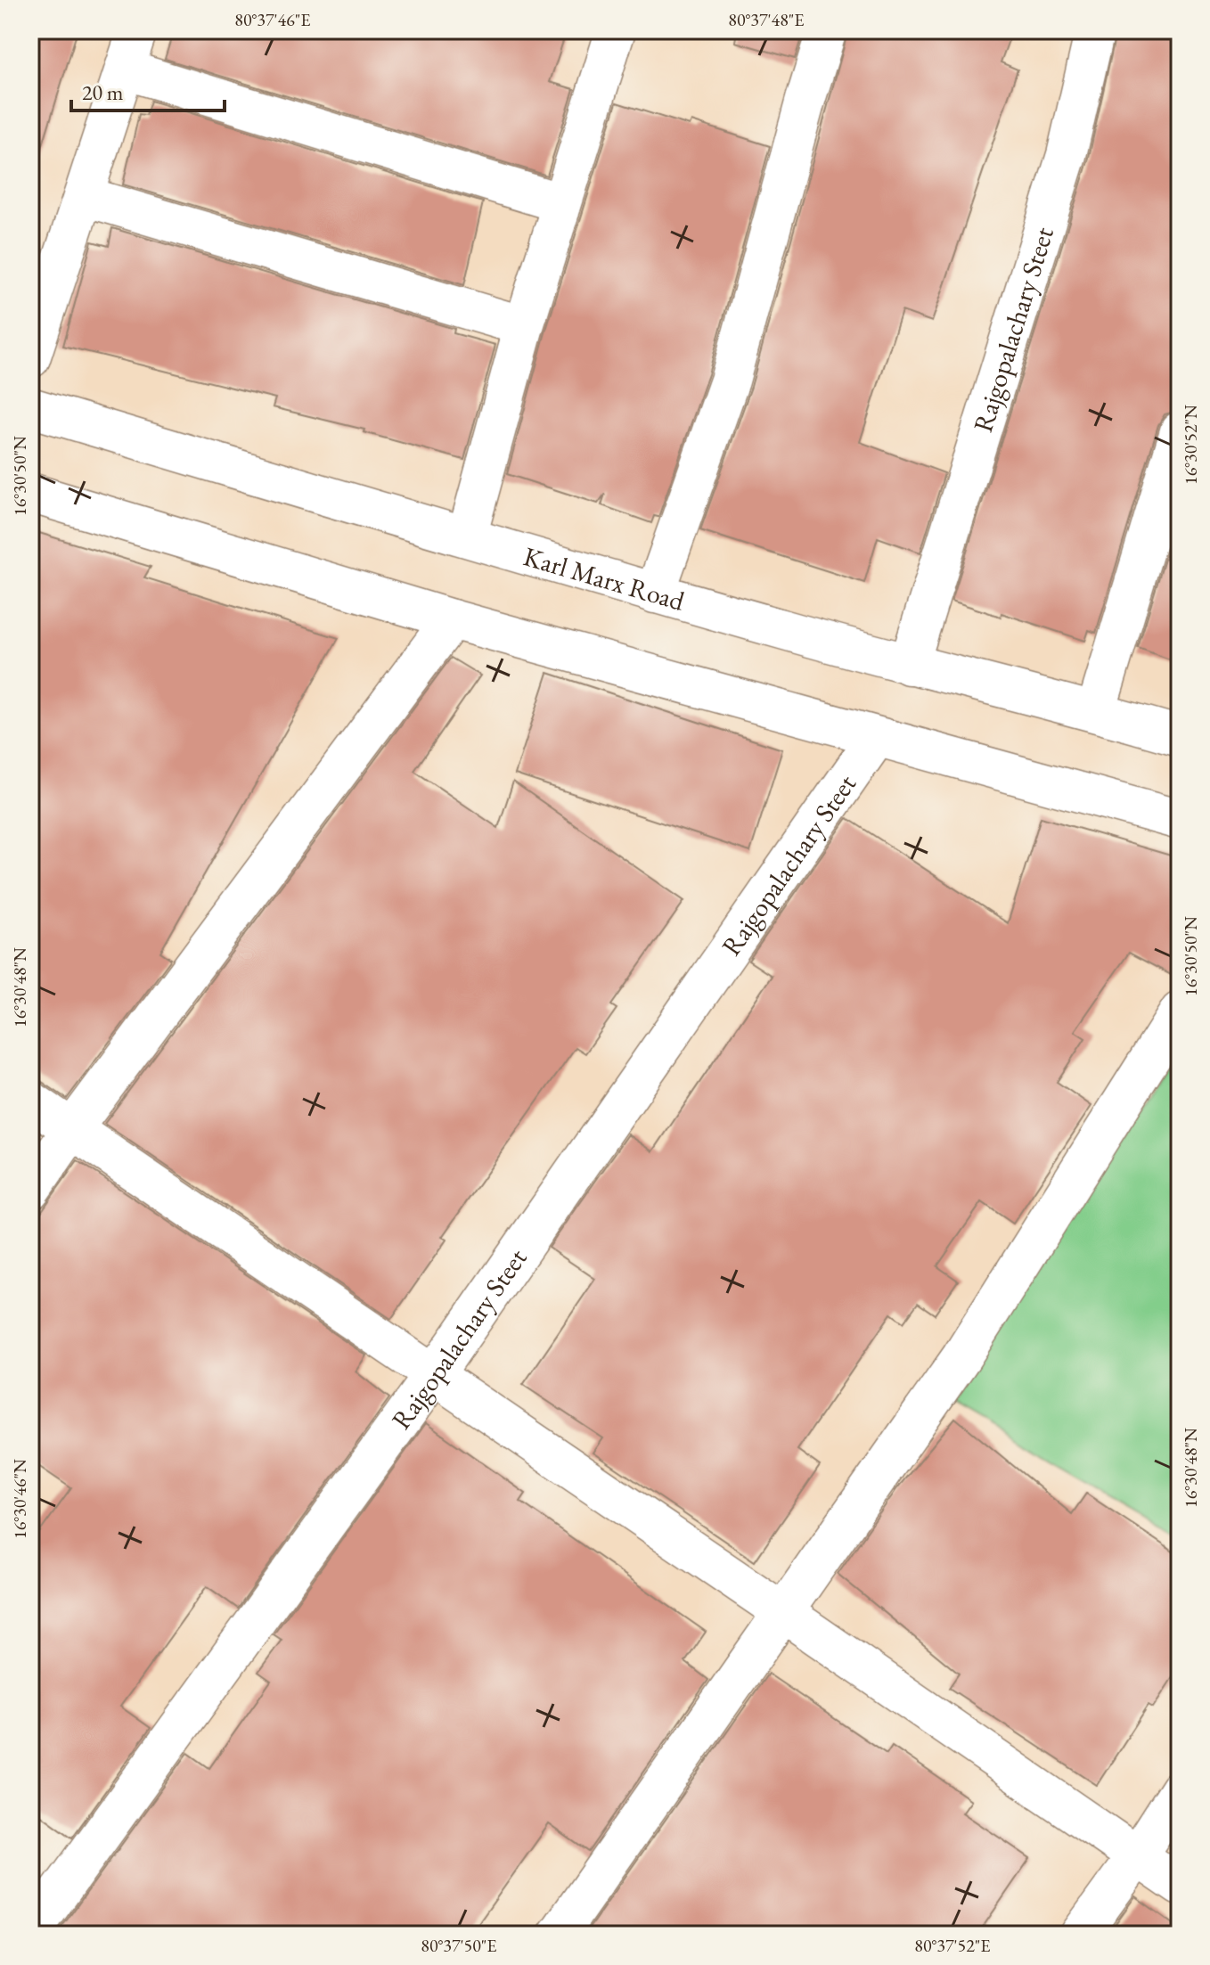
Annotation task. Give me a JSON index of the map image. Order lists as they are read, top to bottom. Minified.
{"streets":{"street":["Rajgopalachary Steet","Karl Marx Road"]},"crossings":[["Rajgopalachary Steet","Karl Marx Road"]],"scale_bar":"20 m","coordinates":["80°37'46\"E","80°37'48\"E","16°30'52\"N","16°30'50\"N","16°30'48\"N","16°30'46\"N","80°37'50\"E","80°37'52\"E"]}
